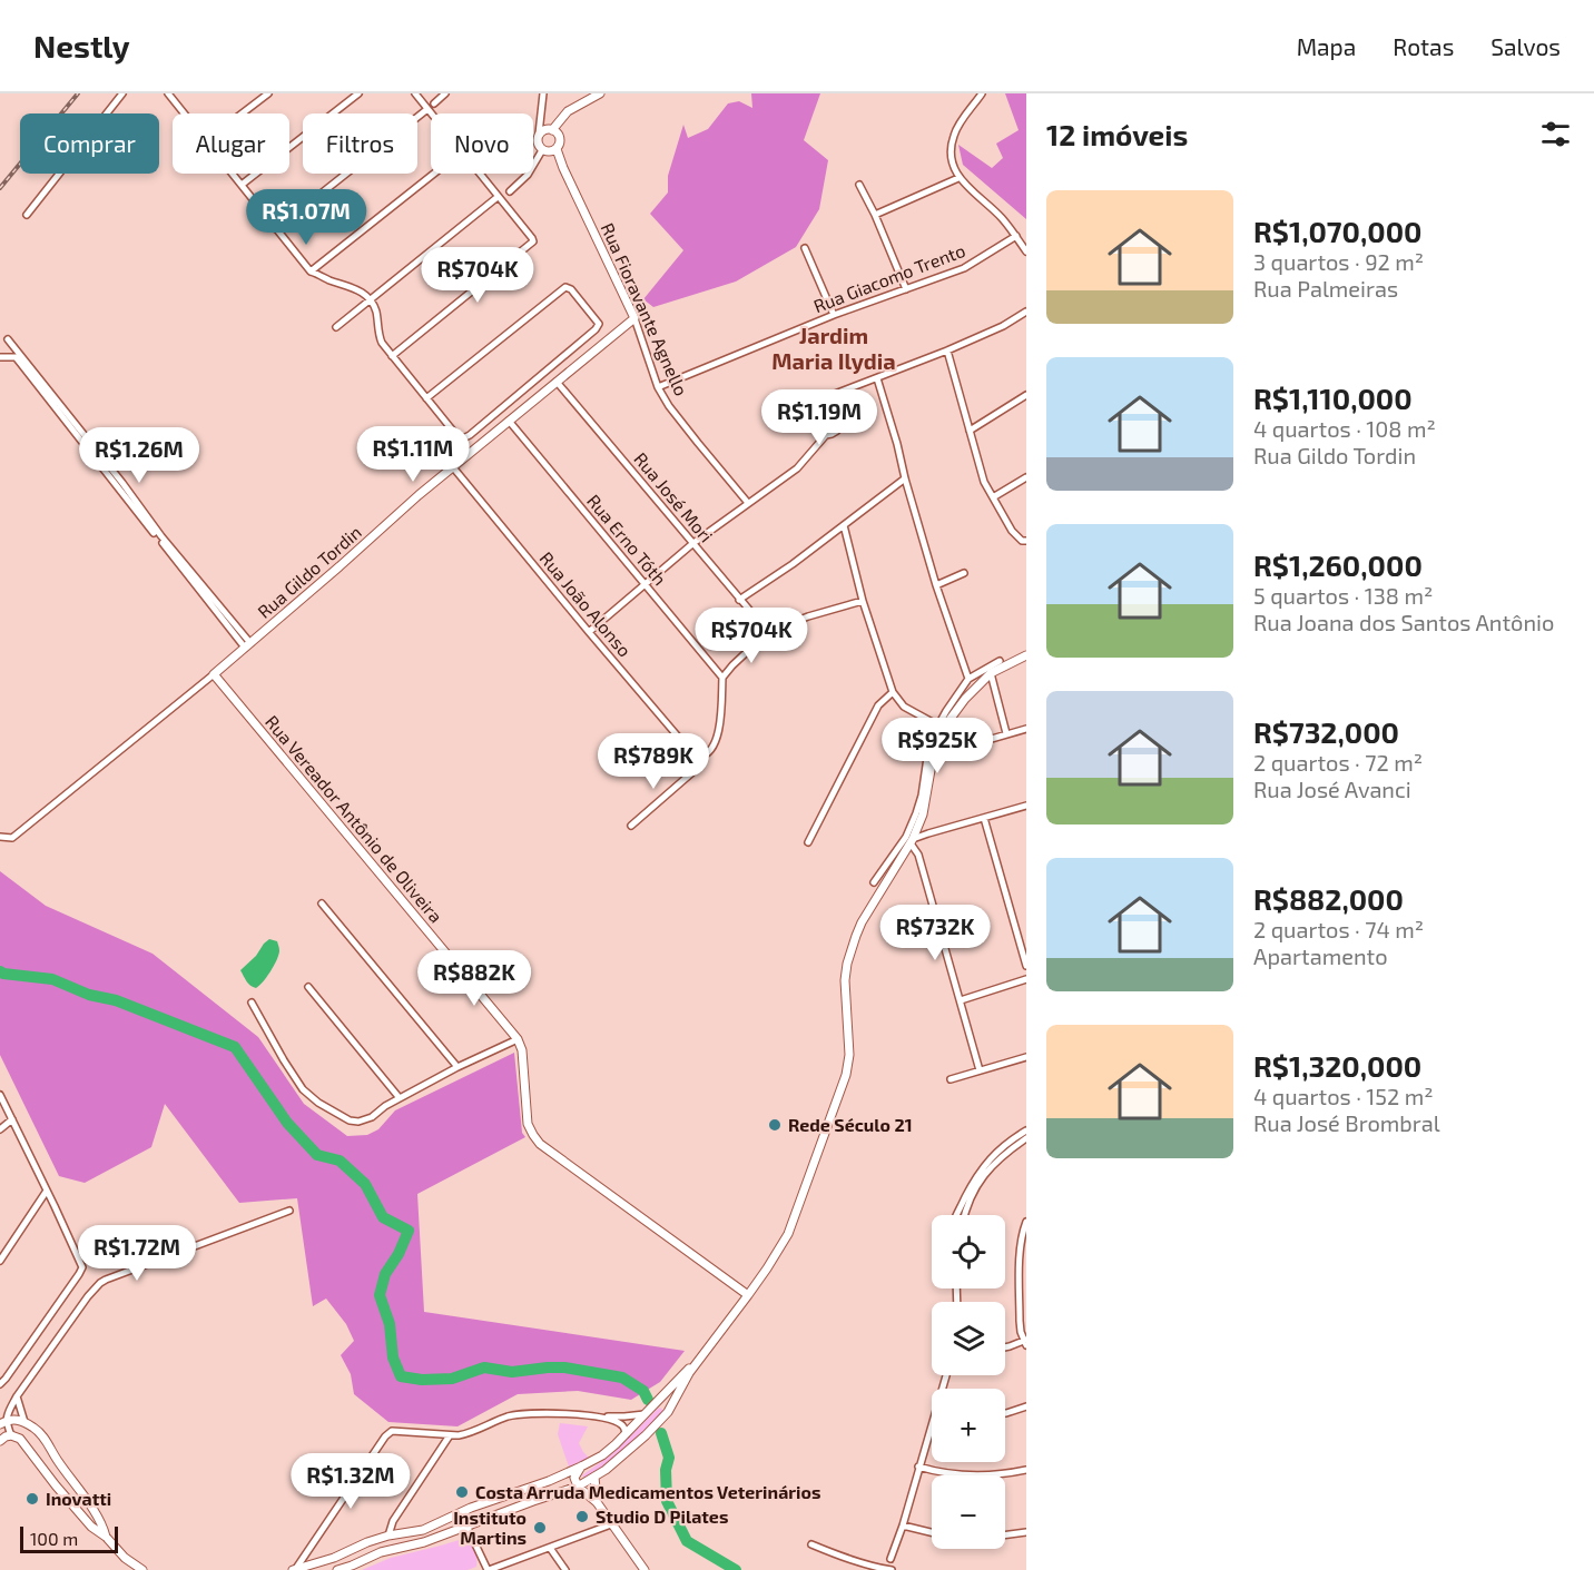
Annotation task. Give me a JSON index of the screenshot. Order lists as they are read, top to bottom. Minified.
{"streets":{"main road":["Rua Fioravante Agnello","Rua Gildo Tordin","Rua Vereador Antônio de Oliveira"],"street":["Rua Giacomo Trento","Rua José Mori","Rua Erno Tóth","Rua João Alonso"]},"crossings":[["Rua Giacomo Trento","Rua Fioravante Agnello"],["Rua Fioravante Agnello","Rua Gildo Tordin"],["Rua José Mori","Rua Gildo Tordin"],["Rua Erno Tóth","Rua Gildo Tordin"],["Rua Gildo Tordin","Rua João Alonso"],["Rua Gildo Tordin","Rua Vereador Antônio de Oliveira"]],"districts":["Jardim Maria Ilydia"],"places":["Rede Século 21","Costa Arruda Medicamentos Veterinários","Inovatti","Studio D Pilates","Instituto Martins"],"scale_bar":"100 m","page":{"header":"Nestly","nav":["Mapa","Rotas","Salvos"],"heading":"12 imóveis","chip":["Comprar","Alugar","Filtros","Novo"],"list":[{"name":"R$1,070,000","note":"3 quartos · 92 m² · Rua Palmeiras"},{"name":"R$1,110,000","note":"4 quartos · 108 m² · Rua Gildo Tordin"},{"name":"R$1,260,000","note":"5 quartos · 138 m² · Rua Joana dos Santos Antônio"},{"name":"R$732,000","note":"2 quartos · 72 m² · Rua José Avanci"},{"name":"R$882,000","note":"2 quartos · 74 m² · Apartamento"},{"name":"R$1,320,000","note":"4 quartos · 152 m² · Rua José Brombral"}],"price":["R$1.07M","R$704K","R$1.19M","R$1.11M","R$1.26M","R$704K","R$925K","R$789K","R$732K","R$882K","R$1.72M","R$1.32M"],"map_buttons":["+","−"],"scale":"100 m"}}
